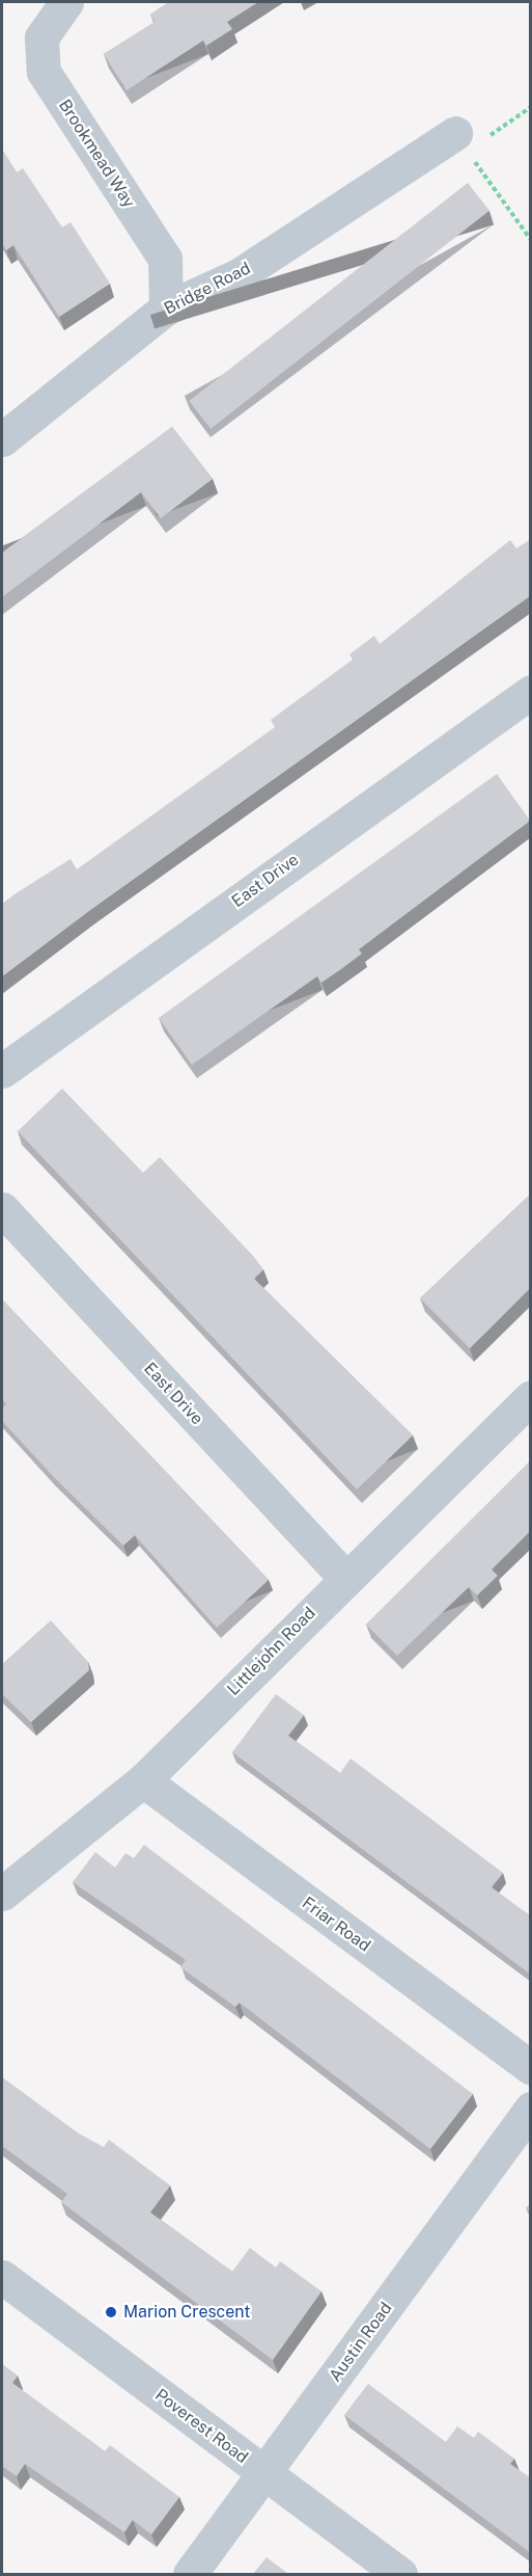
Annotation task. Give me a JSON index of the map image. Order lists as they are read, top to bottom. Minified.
{"streets":{"street":["Brookmead Way","Bridge Road","East Drive","Littlejohn Road","Friar Road","Austin Road","Poverest Road"]},"crossings":[["Brookmead Way","Bridge Road"],["East Drive","Littlejohn Road"],["Littlejohn Road","Friar Road"],["Austin Road","Poverest Road"]],"places":["Marion Crescent"]}
